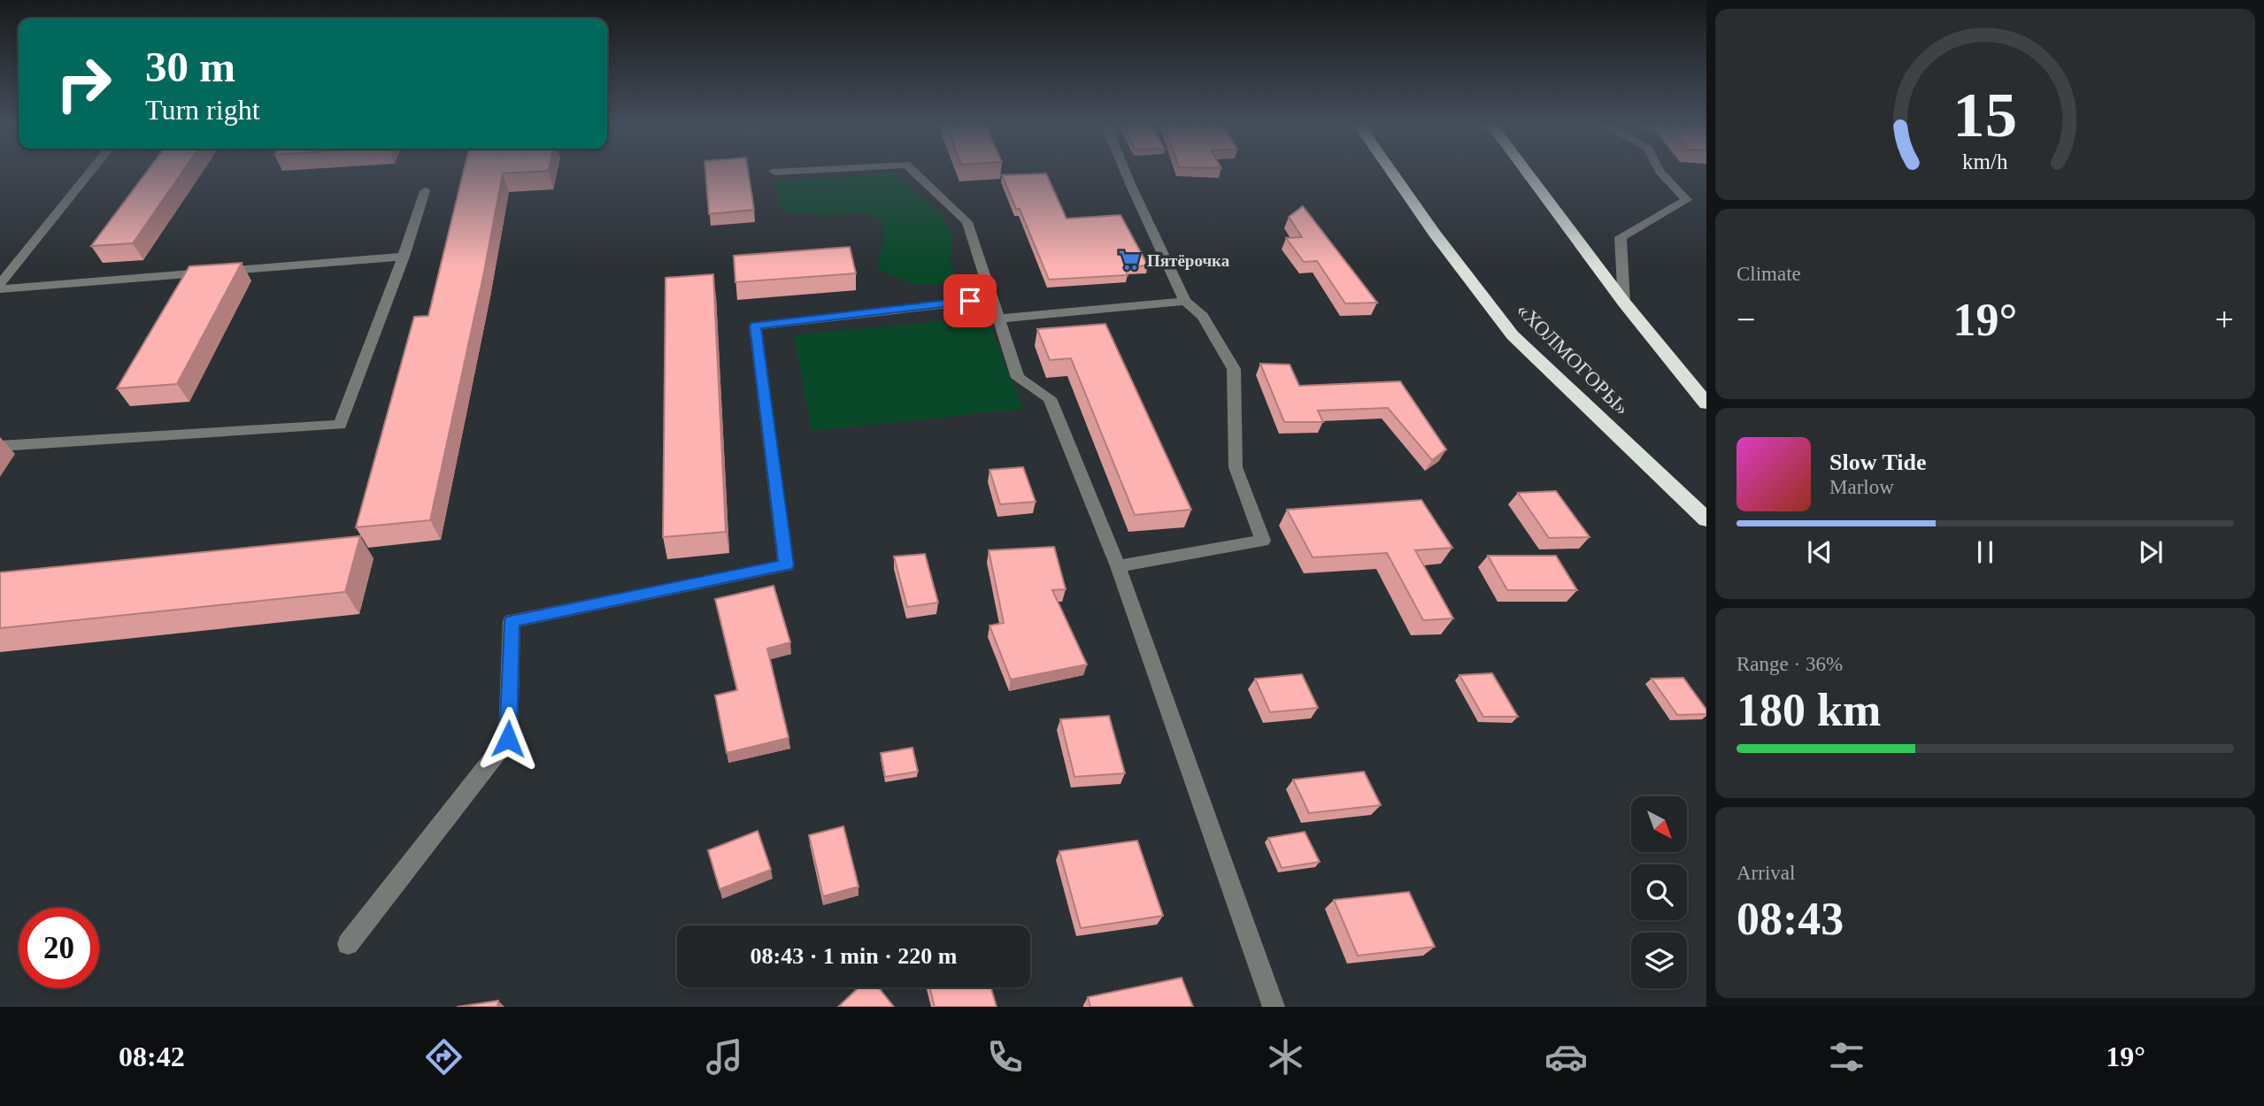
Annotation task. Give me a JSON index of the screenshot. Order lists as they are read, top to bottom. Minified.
{"streets":{"highway":["«ХОЛМОГОРЫ»"]},"places":{"supermarket":["Пятёрочка"]},"north":"bottom right","page":{"turn":["30 m","Turn right"],"tile":["Climate",["Range · 36%","180 km"],["Arrival","08:43"]],"heat":["−","19°","+"],"song":["Slow Tide","Marlow"],"limit":"20","trip":"08:43 · 1 min · 220 m","tabs":["08:42","19°"],"gauge":["15","km/h"]}}
